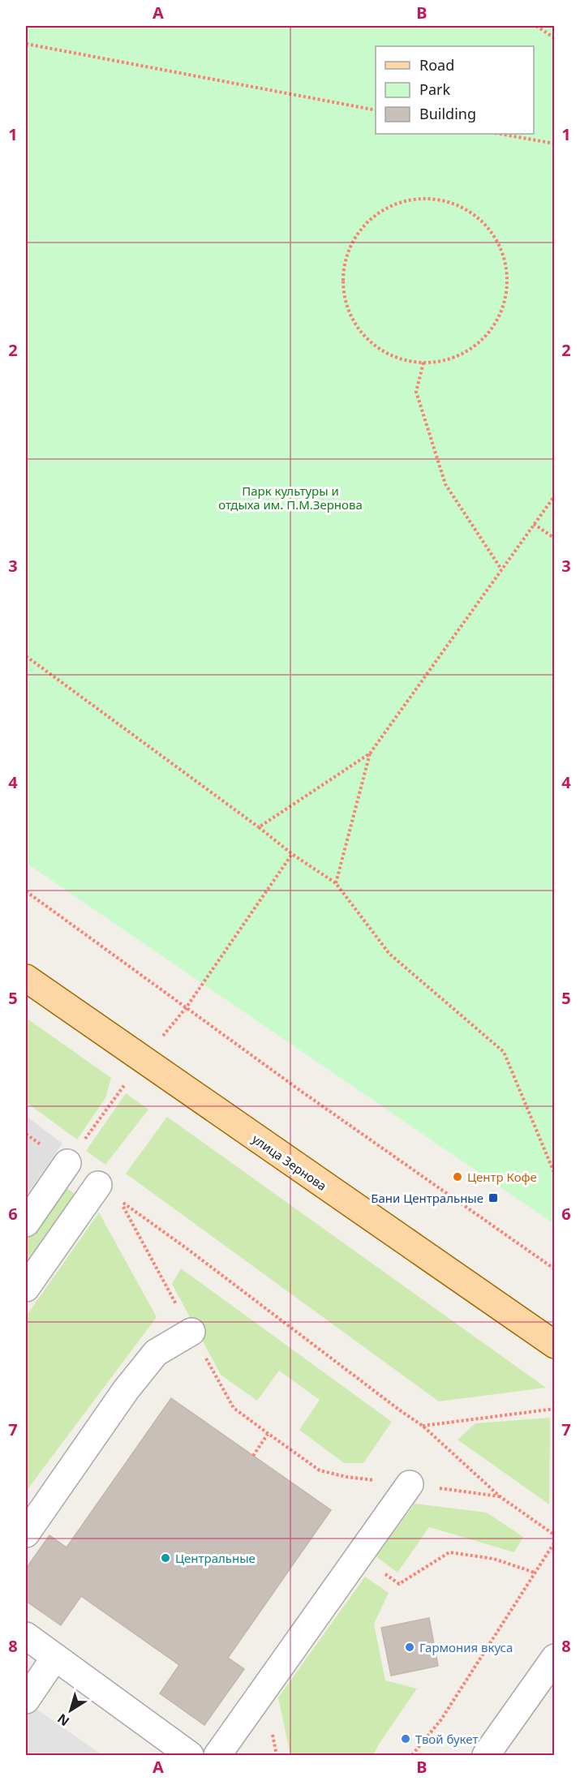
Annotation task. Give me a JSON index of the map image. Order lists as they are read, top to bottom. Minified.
{"streets":{"main road":["улица Зернова"]},"parks":["Парк культуры и отдыха им. П.М.Зернова"],"places":{"other":["Центр Кофе","Центральные","Гармония вкуса","Твой букет"],"transit":["Бани Центральные"]},"legend":["Road","Park","Building"],"north":"bottom left","grid":{"columns":["A","B"],"rows":["1","2","3","4","5","6","7","8"]}}
